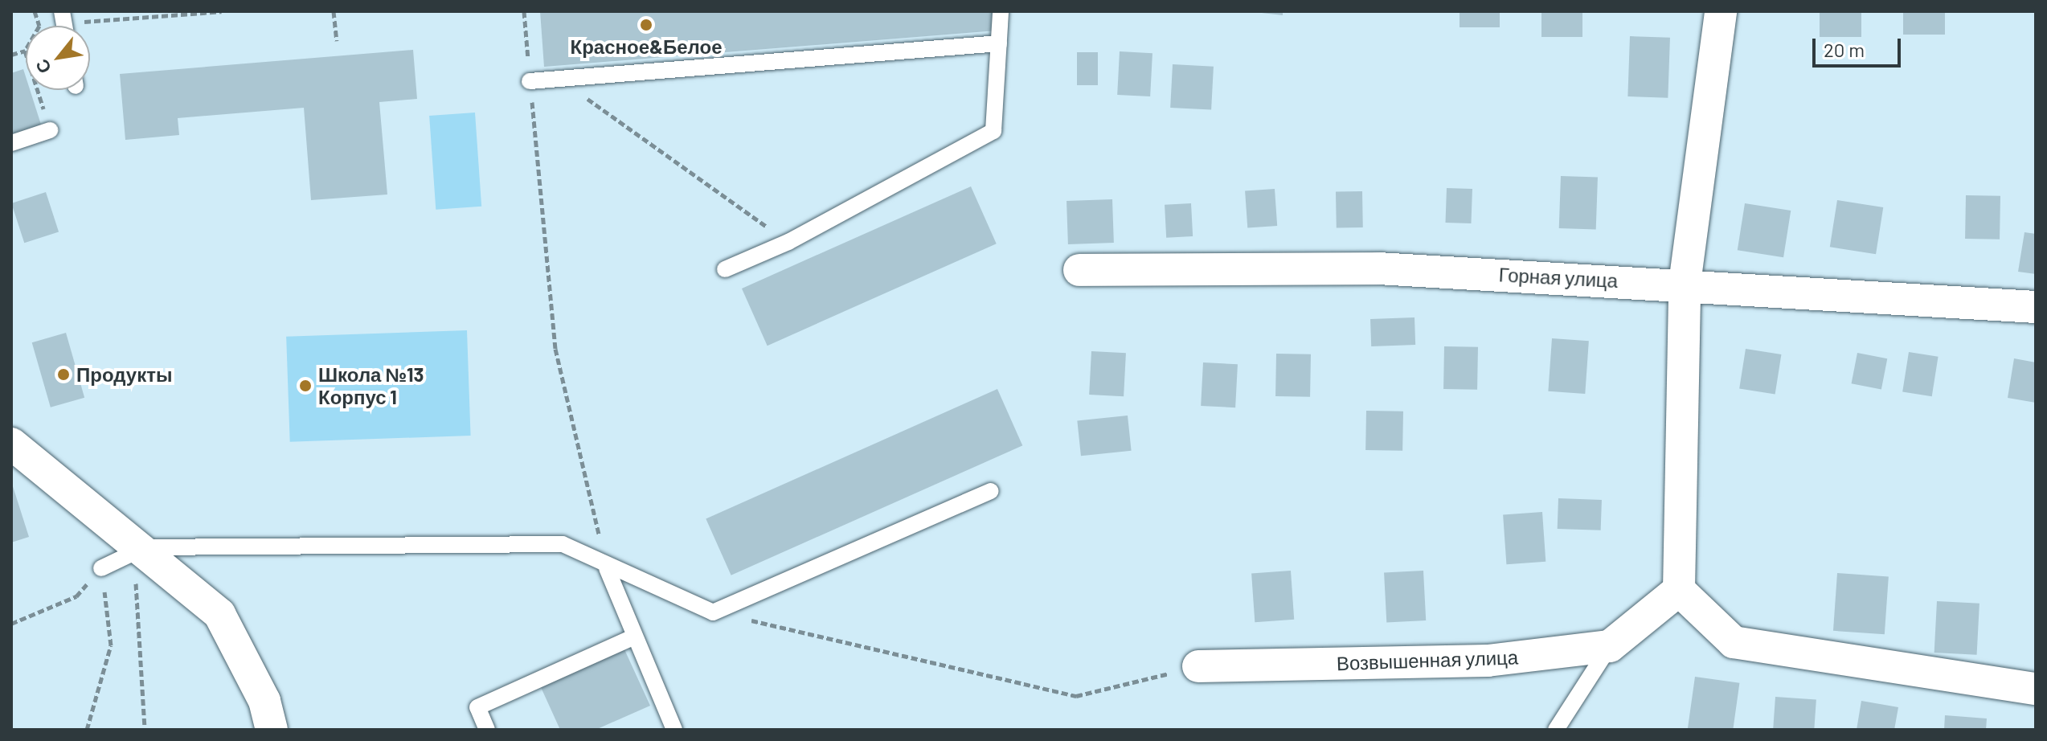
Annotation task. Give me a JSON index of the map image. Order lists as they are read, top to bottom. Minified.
{"streets":{"street":["Горная улица","Возвышенная улица"]},"places":["Красное&Белое","Продукты","Школа №13 Корпус 1"],"scale_bar":"20 m","north":"bottom left"}
